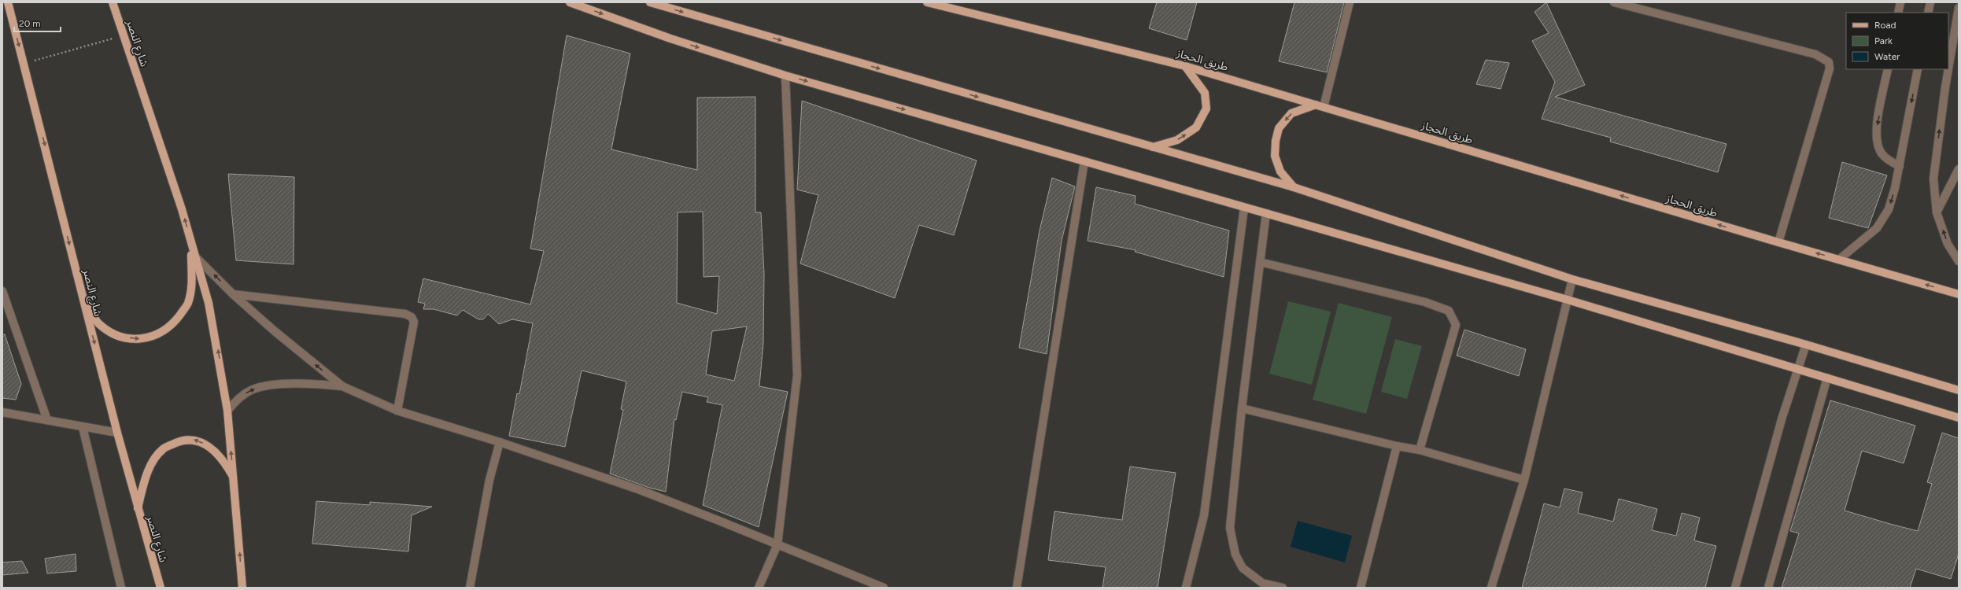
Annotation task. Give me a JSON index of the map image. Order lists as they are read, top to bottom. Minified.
{"streets":{"main road":["شارع النصر","طريق الحجاز"]},"one_way":["طريق الحجاز"],"legend":["Road","Park","Water"],"scale_bar":"20 m"}
